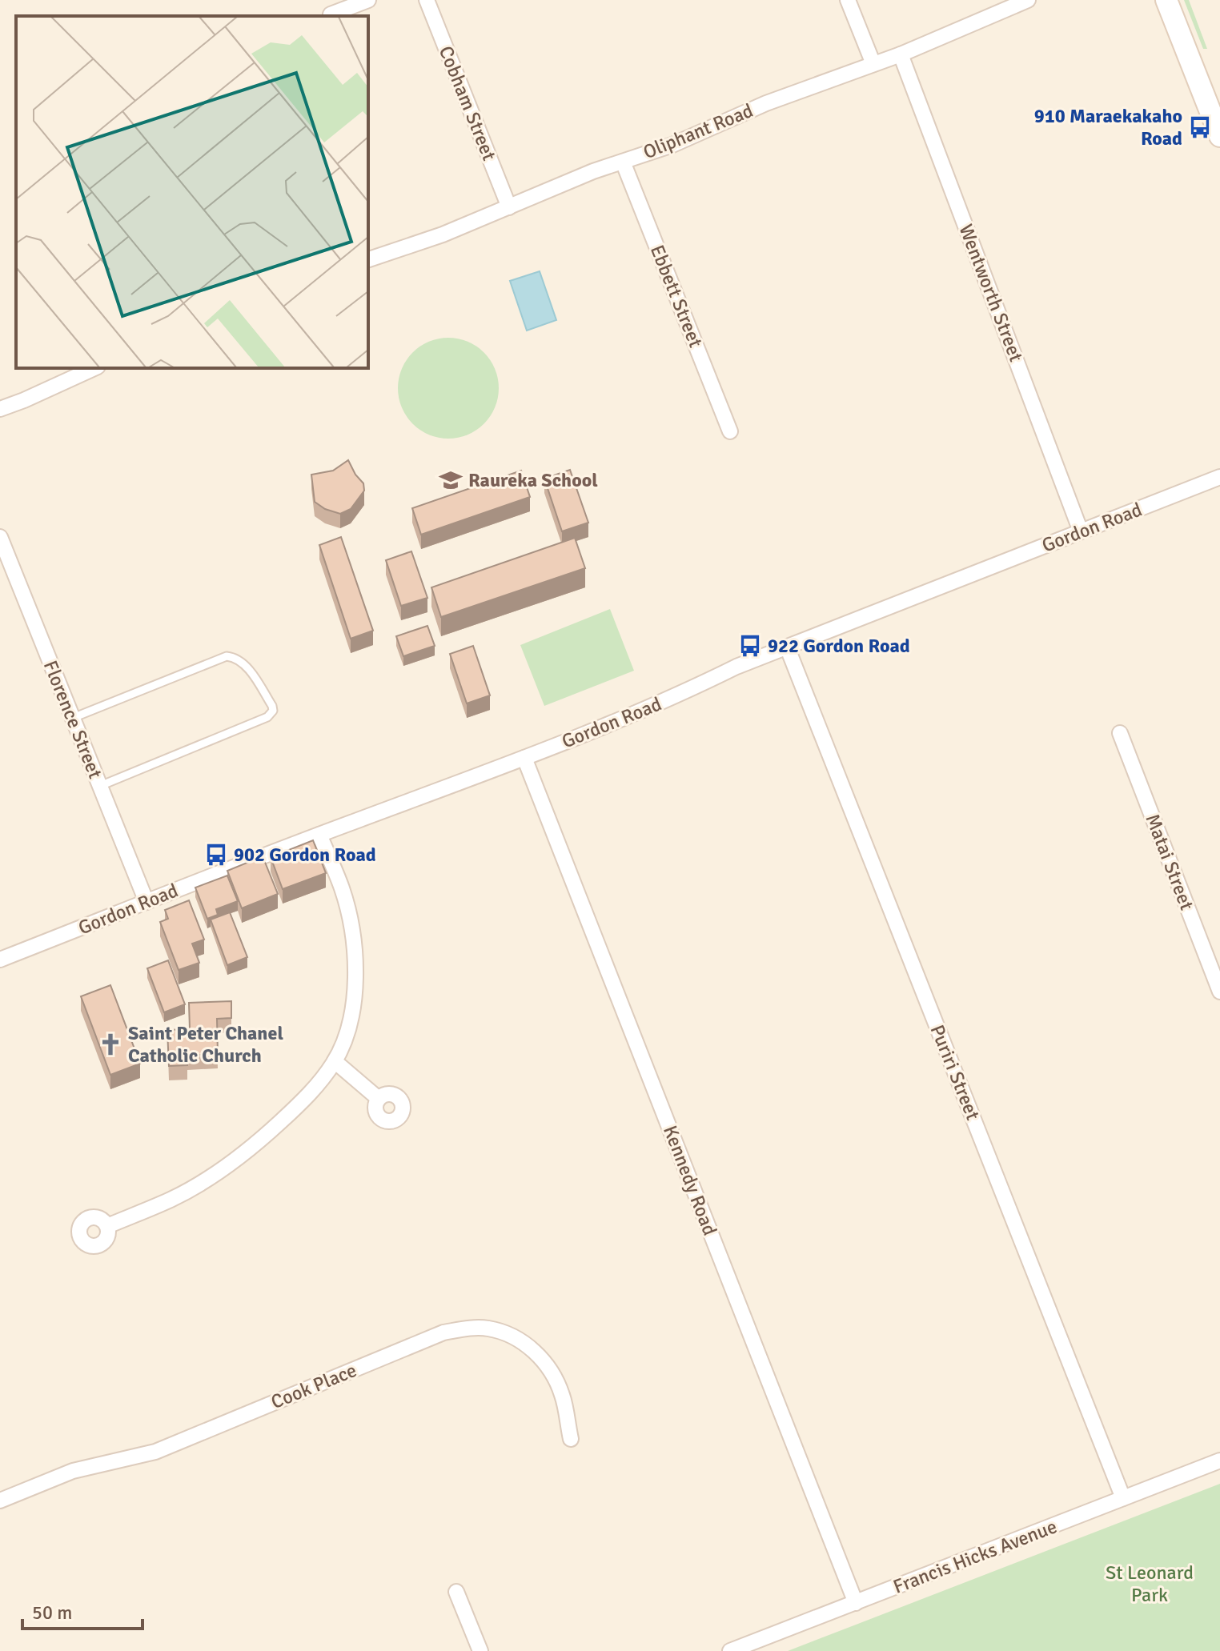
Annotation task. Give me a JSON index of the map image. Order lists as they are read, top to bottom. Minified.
{"streets":{"street":["Cobham Street","Oliphant Road","Wentworth Street","Ebbett Street","Gordon Road","Florence Street","Matai Street","Puriri Street","Kennedy Road","Cook Place","Francis Hicks Avenue"]},"crossings":[["Cobham Street","Oliphant Road"],["Oliphant Road","Wentworth Street"],["Oliphant Road","Ebbett Street"],["Wentworth Street","Gordon Road"],["Gordon Road","Florence Street"],["Gordon Road","Puriri Street"],["Gordon Road","Kennedy Road"],["Puriri Street","Francis Hicks Avenue"],["Kennedy Road","Francis Hicks Avenue"]],"parks":["St Leonard Park"],"places":{"bus stop":["910 Maraekakaho Road","922 Gordon Road","902 Gordon Road"],"school or university":["Raureka School"],"church":["Saint Peter Chanel Catholic Church"]},"scale_bar":"50 m"}
